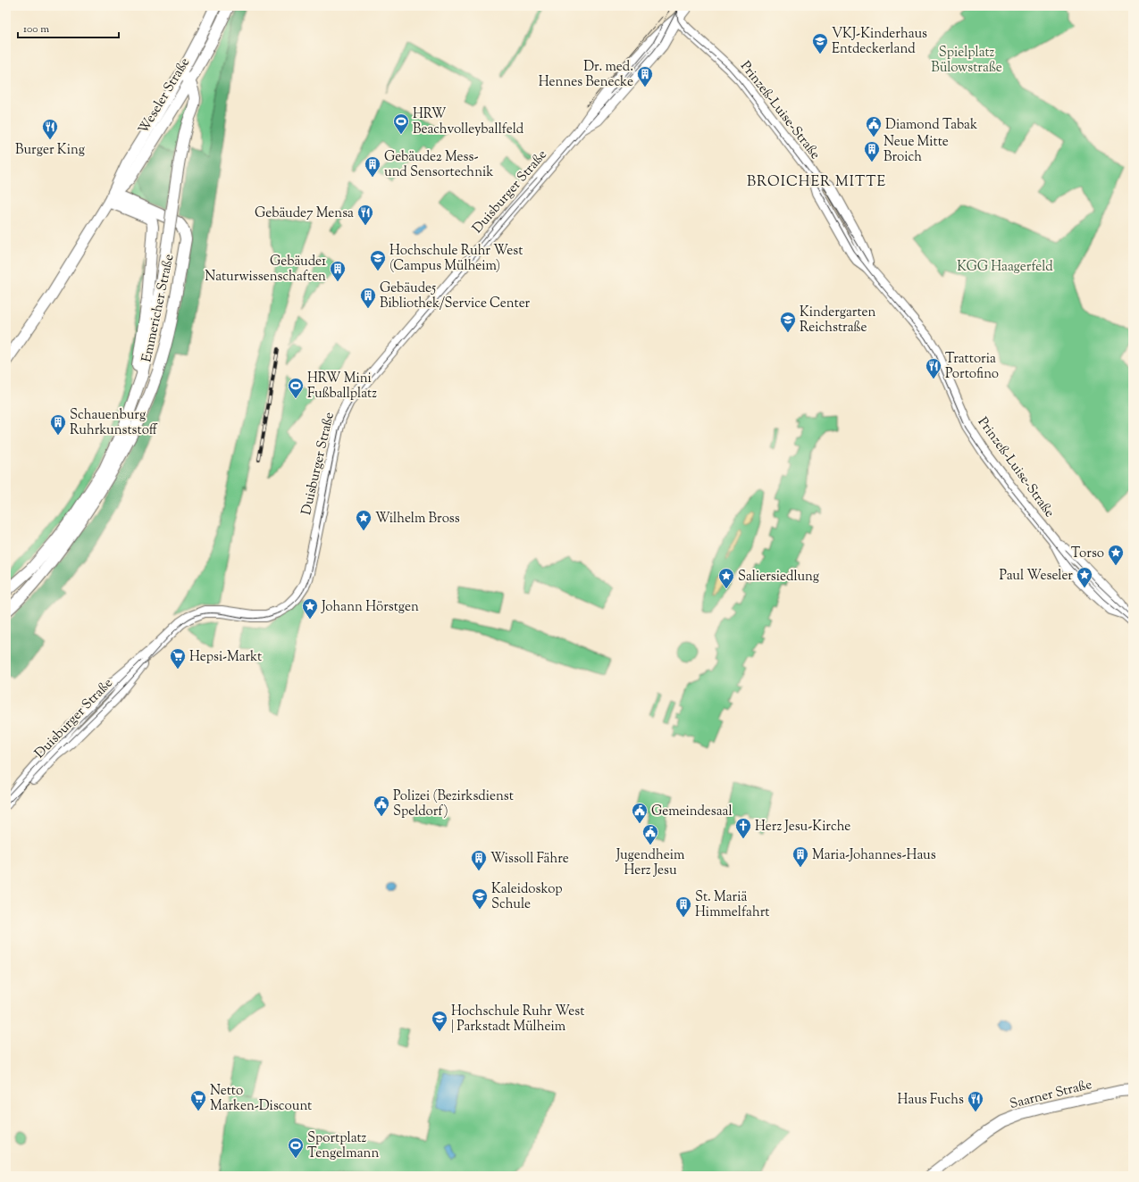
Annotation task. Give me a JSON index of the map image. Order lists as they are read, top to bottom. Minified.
{"streets":{"main road":["Weseler Straße","Prinzeß-Luise-Straße","Duisburger Straße","Emmericher Straße","Saarner Straße"]},"crossings":[["Weseler Straße","Emmericher Straße"],["Prinzeß-Luise-Straße","Duisburger Straße"]],"districts":["BROICHER MITTE"],"parks":["Spielplatz Bülowstraße","KGG Haagerfeld"],"places":{"school or university":["VKJ-Kinderhaus Entdeckerland","Hochschule Ruhr West (Campus Mülheim)","Kindergarten Reichstraße","Kaleidoskop Schule","Hochschule Ruhr West | Parkstadt Mülheim"],"building":["Dr. med. Hennes Benecke","Neue Mitte Broich","Gebäude2 Mess- und Sensortechnik","Gebäude1 Naturwissenschaften","Gebäude5 Bibliothek/Service Center","Schauenburg Ruhrkunststoff","Maria-Johannes-Haus","Wissoll Fähre","St. Mariä Himmelfahrt"],"sports":["HRW Beachvolleyballfeld","HRW Mini Fußballplatz","Sportplatz Tengelmann"],"public building":["Diamond Tabak","Polizei (Bezirksdienst Speldorf)","Gemeindesaal","Jugendheim Herz Jesu"],"restaurant":["Burger King","Gebäude7 Mensa","Trattoria Portofino","Haus Fuchs"],"place":["Wilhelm Bross","Torso","Paul Weseler","Saliersiedlung","Johann Hörstgen"],"supermarket":["Hepsi-Markt","Netto Marken-Discount"],"church":["Herz Jesu-Kirche"]},"scale_bar":"100 m"}
